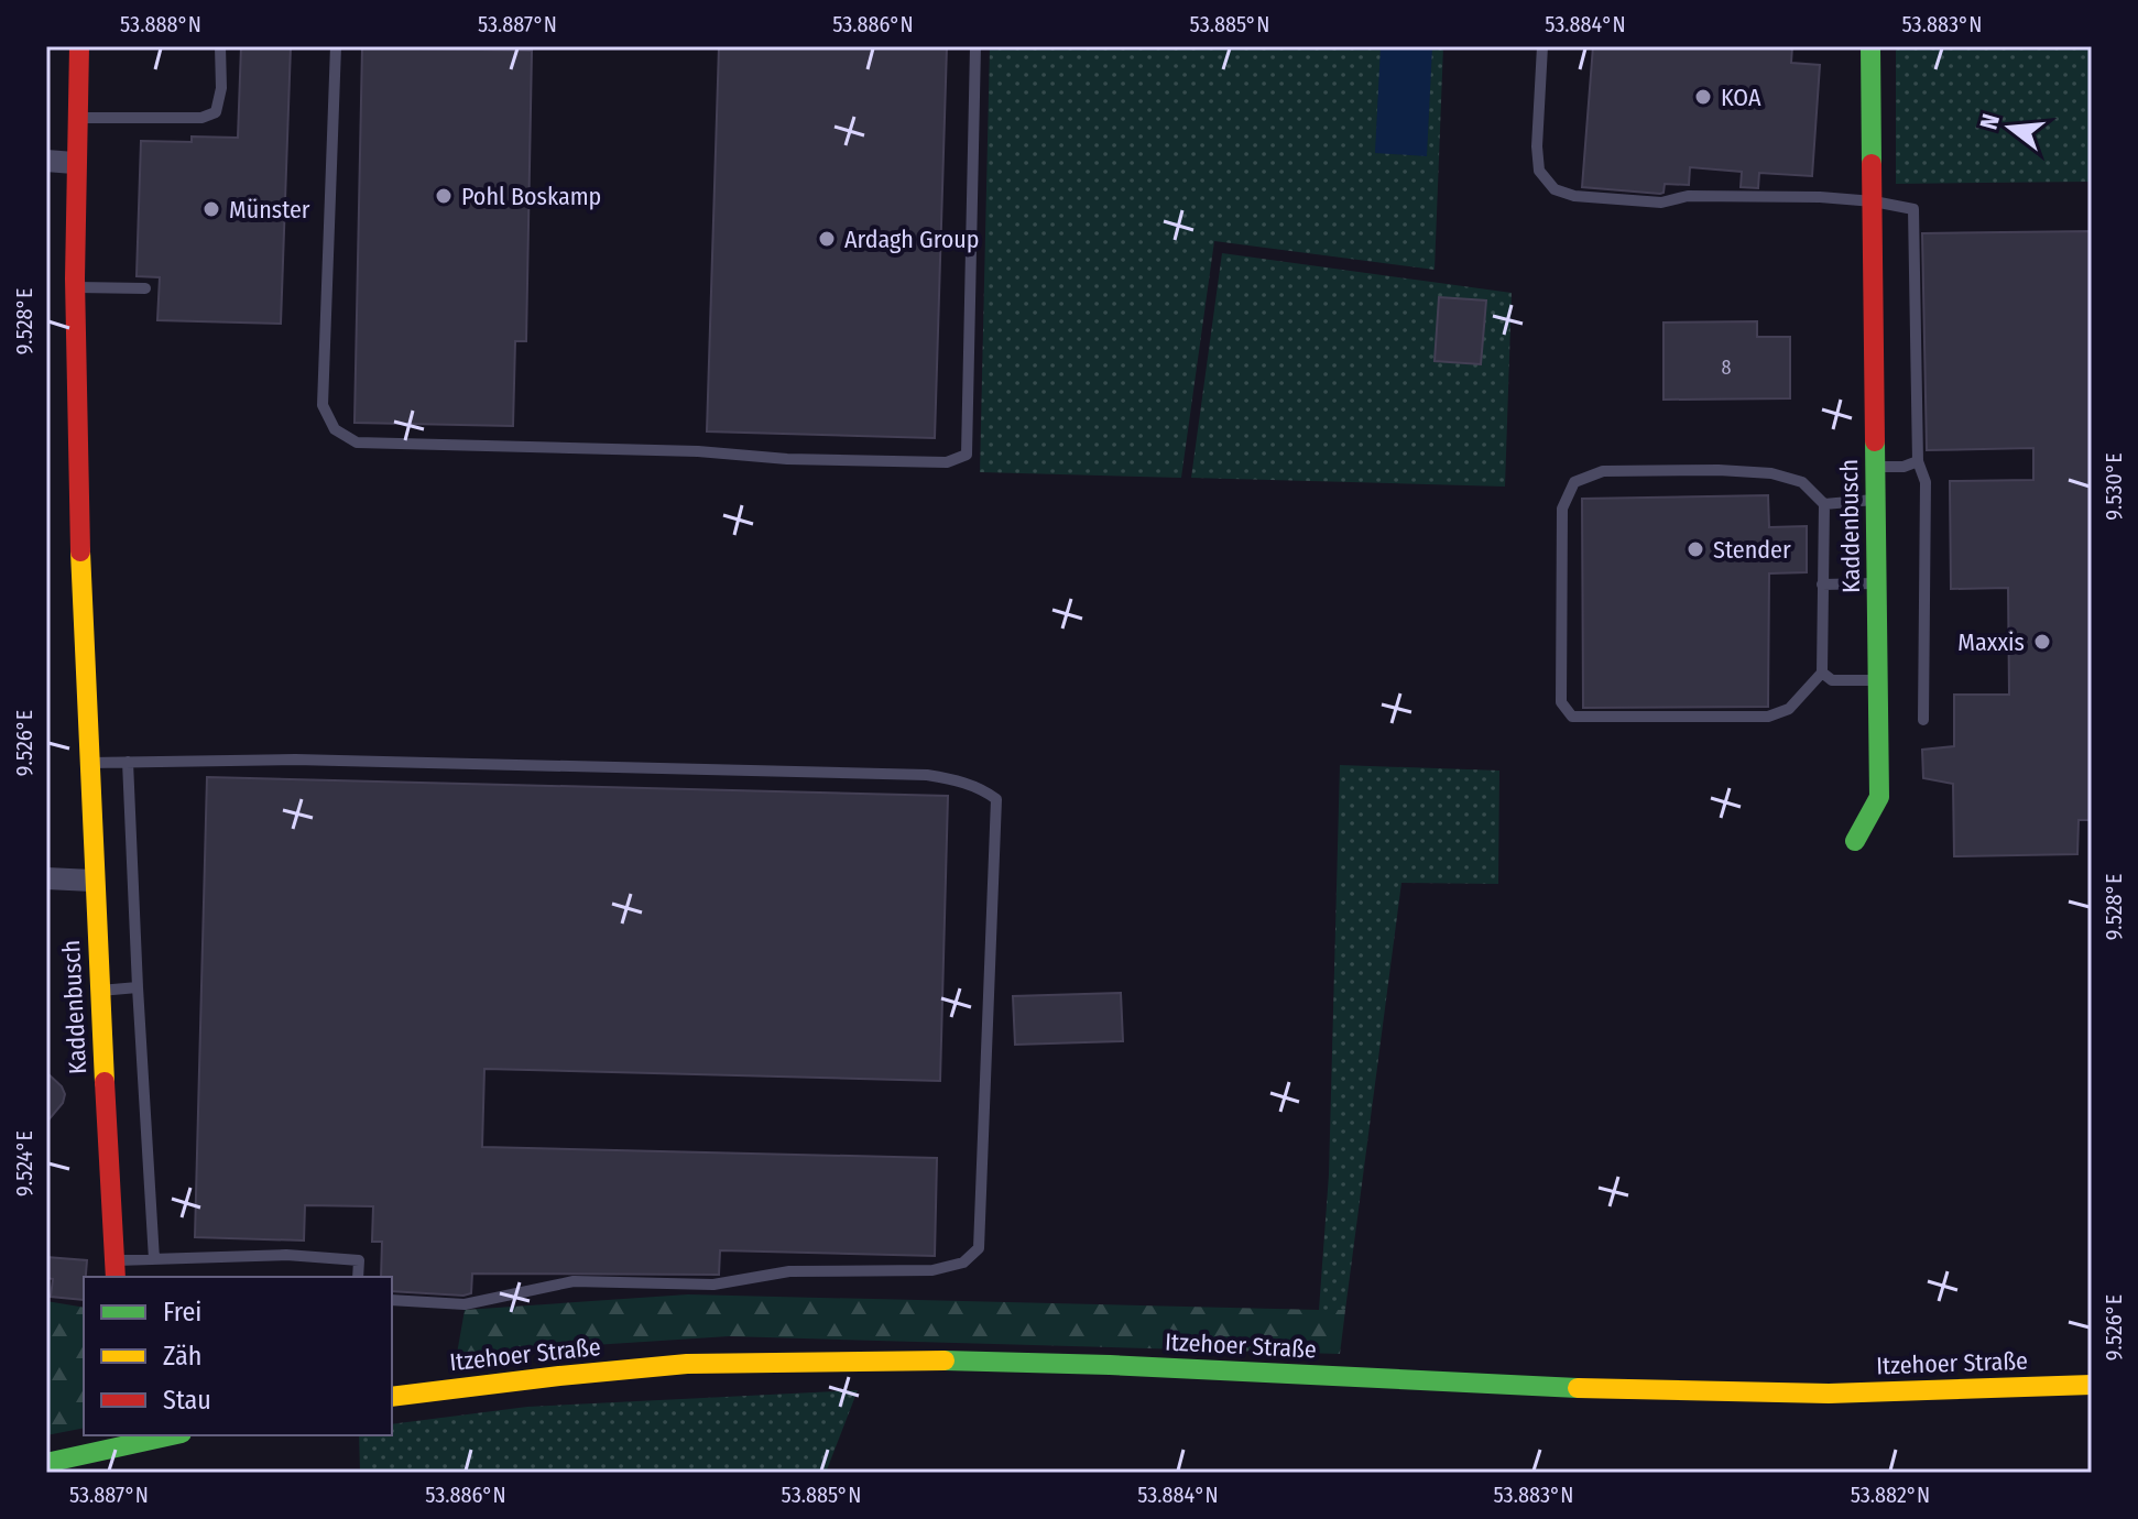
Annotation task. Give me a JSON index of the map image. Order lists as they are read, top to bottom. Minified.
{"streets":{"street":["Kaddenbusch","Itzehoer Straße"]},"places":["KOA","Pohl Boskamp","Münster","Ardagh Group","Stender","Maxxis"],"house_numbers":["8"],"legend":["Frei","Zäh","Stau"],"north":"left","coordinates":["53.888°N","53.887°N","53.886°N","53.885°N","53.884°N","53.883°N","9.528°E","9.530°E","9.526°E","9.524°E","53.882°N"]}
